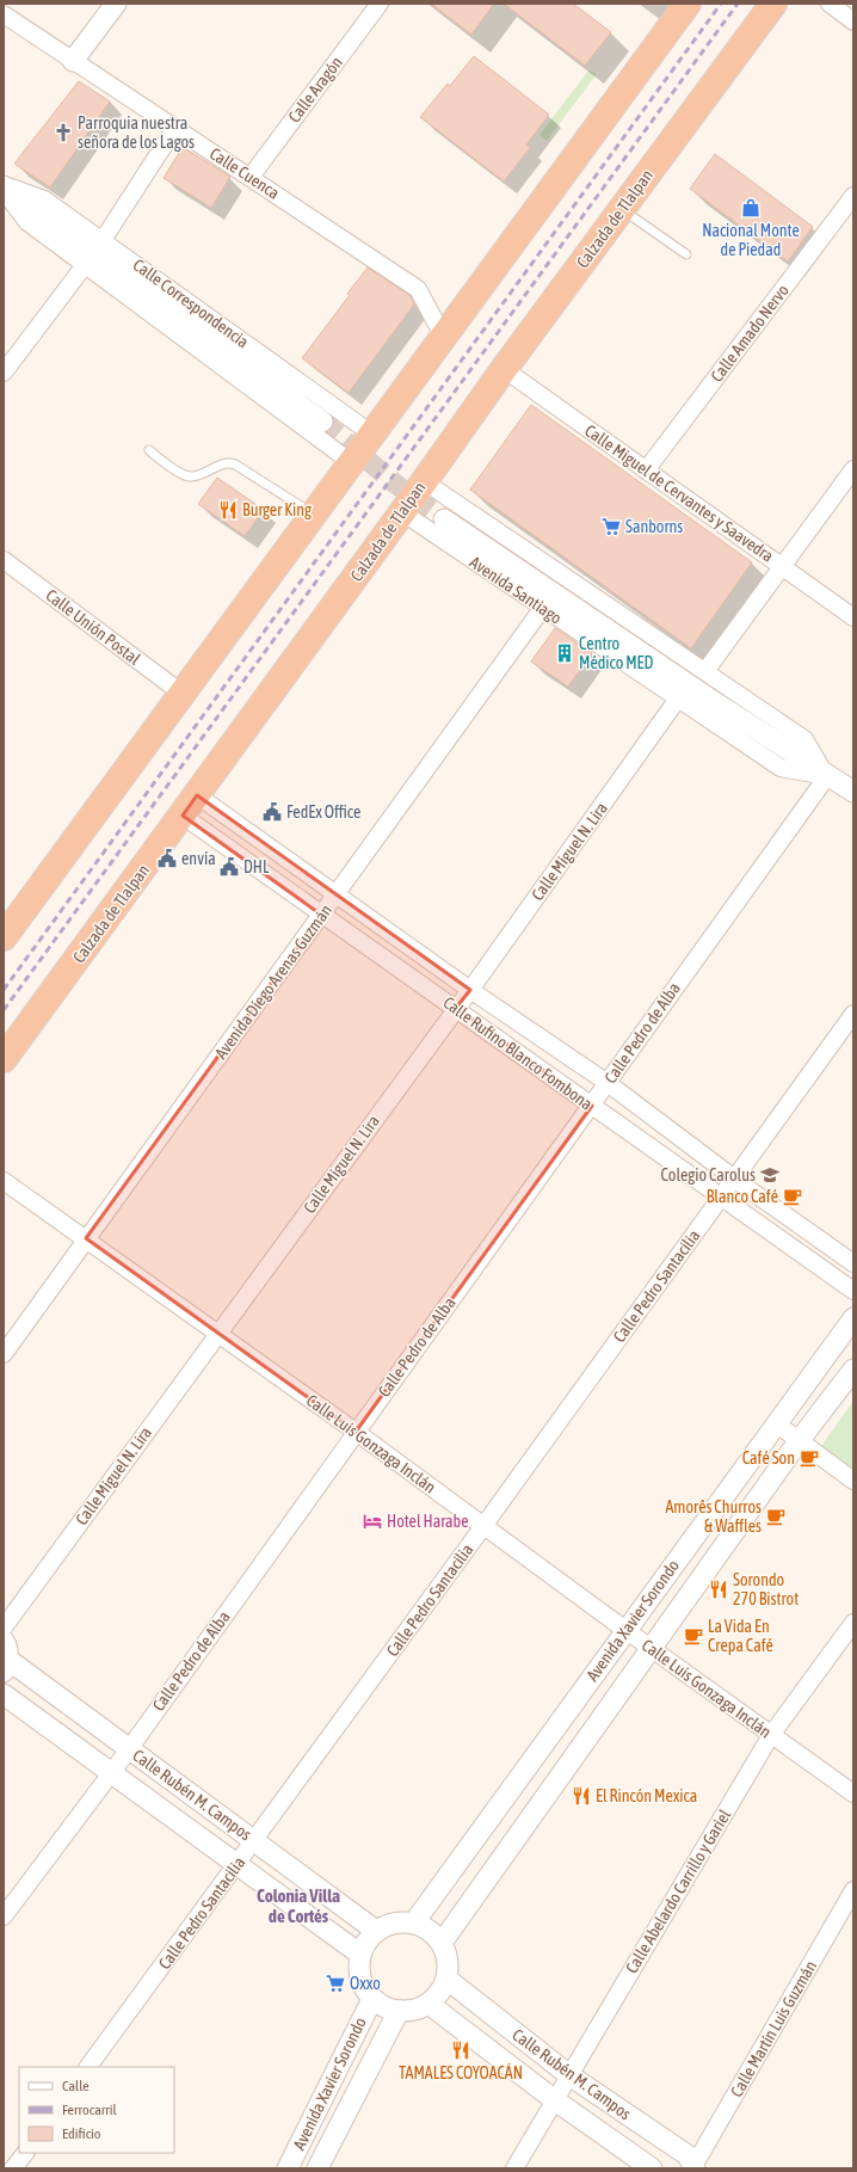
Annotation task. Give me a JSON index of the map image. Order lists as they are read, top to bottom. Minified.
{"streets":{"highway":["Calzada de Tlalpan"],"street":["Calle Aragón","Calle Cuenca","Calle Correspondencia","Calle Amado Nervo","Calle Miguel de Cervantes y Saavedra","Avenida Santiago","Calle Unión Postal","Calle Miguel N. Lira","Avenida Diego Arenas Guzmán","Calle Pedro de Alba","Calle Rufino Blanco Fombona","Calle Pedro Santacilia","Calle Luis Gonzaga Inclán","Avenida Xavier Sorondo","Calle Rubén M. Campos","Calle Abelardo Carrillo y Gariel","Calle Martín Luis Guzmán"]},"crossings":[["Calle Aragón","Calle Cuenca"],["Calzada de Tlalpan","Calle Miguel de Cervantes y Saavedra"],["Calzada de Tlalpan","Avenida Santiago"],["Calzada de Tlalpan","Calle Rufino Blanco Fombona"],["Calle Amado Nervo","Calle Miguel de Cervantes y Saavedra"],["Avenida Santiago","Calle Miguel N. Lira"],["Avenida Santiago","Avenida Diego Arenas Guzmán"],["Avenida Santiago","Calle Pedro de Alba"],["Calle Miguel N. Lira","Calle Rufino Blanco Fombona"],["Calle Miguel N. Lira","Calle Luis Gonzaga Inclán"],["Avenida Diego Arenas Guzmán","Calle Rufino Blanco Fombona"],["Avenida Diego Arenas Guzmán","Calle Luis Gonzaga Inclán"],["Calle Pedro de Alba","Calle Rufino Blanco Fombona"],["Calle Pedro de Alba","Calle Luis Gonzaga Inclán"],["Calle Pedro de Alba","Calle Rubén M. Campos"],["Calle Rufino Blanco Fombona","Calle Pedro Santacilia"],["Calle Pedro Santacilia","Calle Luis Gonzaga Inclán"],["Calle Pedro Santacilia","Calle Rubén M. Campos"],["Calle Luis Gonzaga Inclán","Avenida Xavier Sorondo"],["Calle Luis Gonzaga Inclán","Calle Abelardo Carrillo y Gariel"],["Avenida Xavier Sorondo","Calle Rubén M. Campos"],["Calle Rubén M. Campos","Calle Abelardo Carrillo y Gariel"],["Calle Rubén M. Campos","Calle Martín Luis Guzmán"]],"districts":["Colonia Villa de Cortés"],"places":{"church":["Parroquia nuestra señora de los Lagos"],"shop":["Nacional Monte de Piedad"],"restaurant":["Burger King","Sorondo 270 Bistrot","El Rincón Mexica","TAMALES COYOACÁN"],"supermarket":["Sanborns","Oxxo"],"building":["Centro Médico MED"],"public building":["FedEx Office","envía","DHL"],"school or university":["Colegio Carolus"],"cafe":["Blanco Café","Café Son","Amorês Churros & Waffles","La Vida En Crepa Café"],"hotel":["Hotel Harabe"]},"legend":["Calle","Ferrocarril","Edificio"]}
